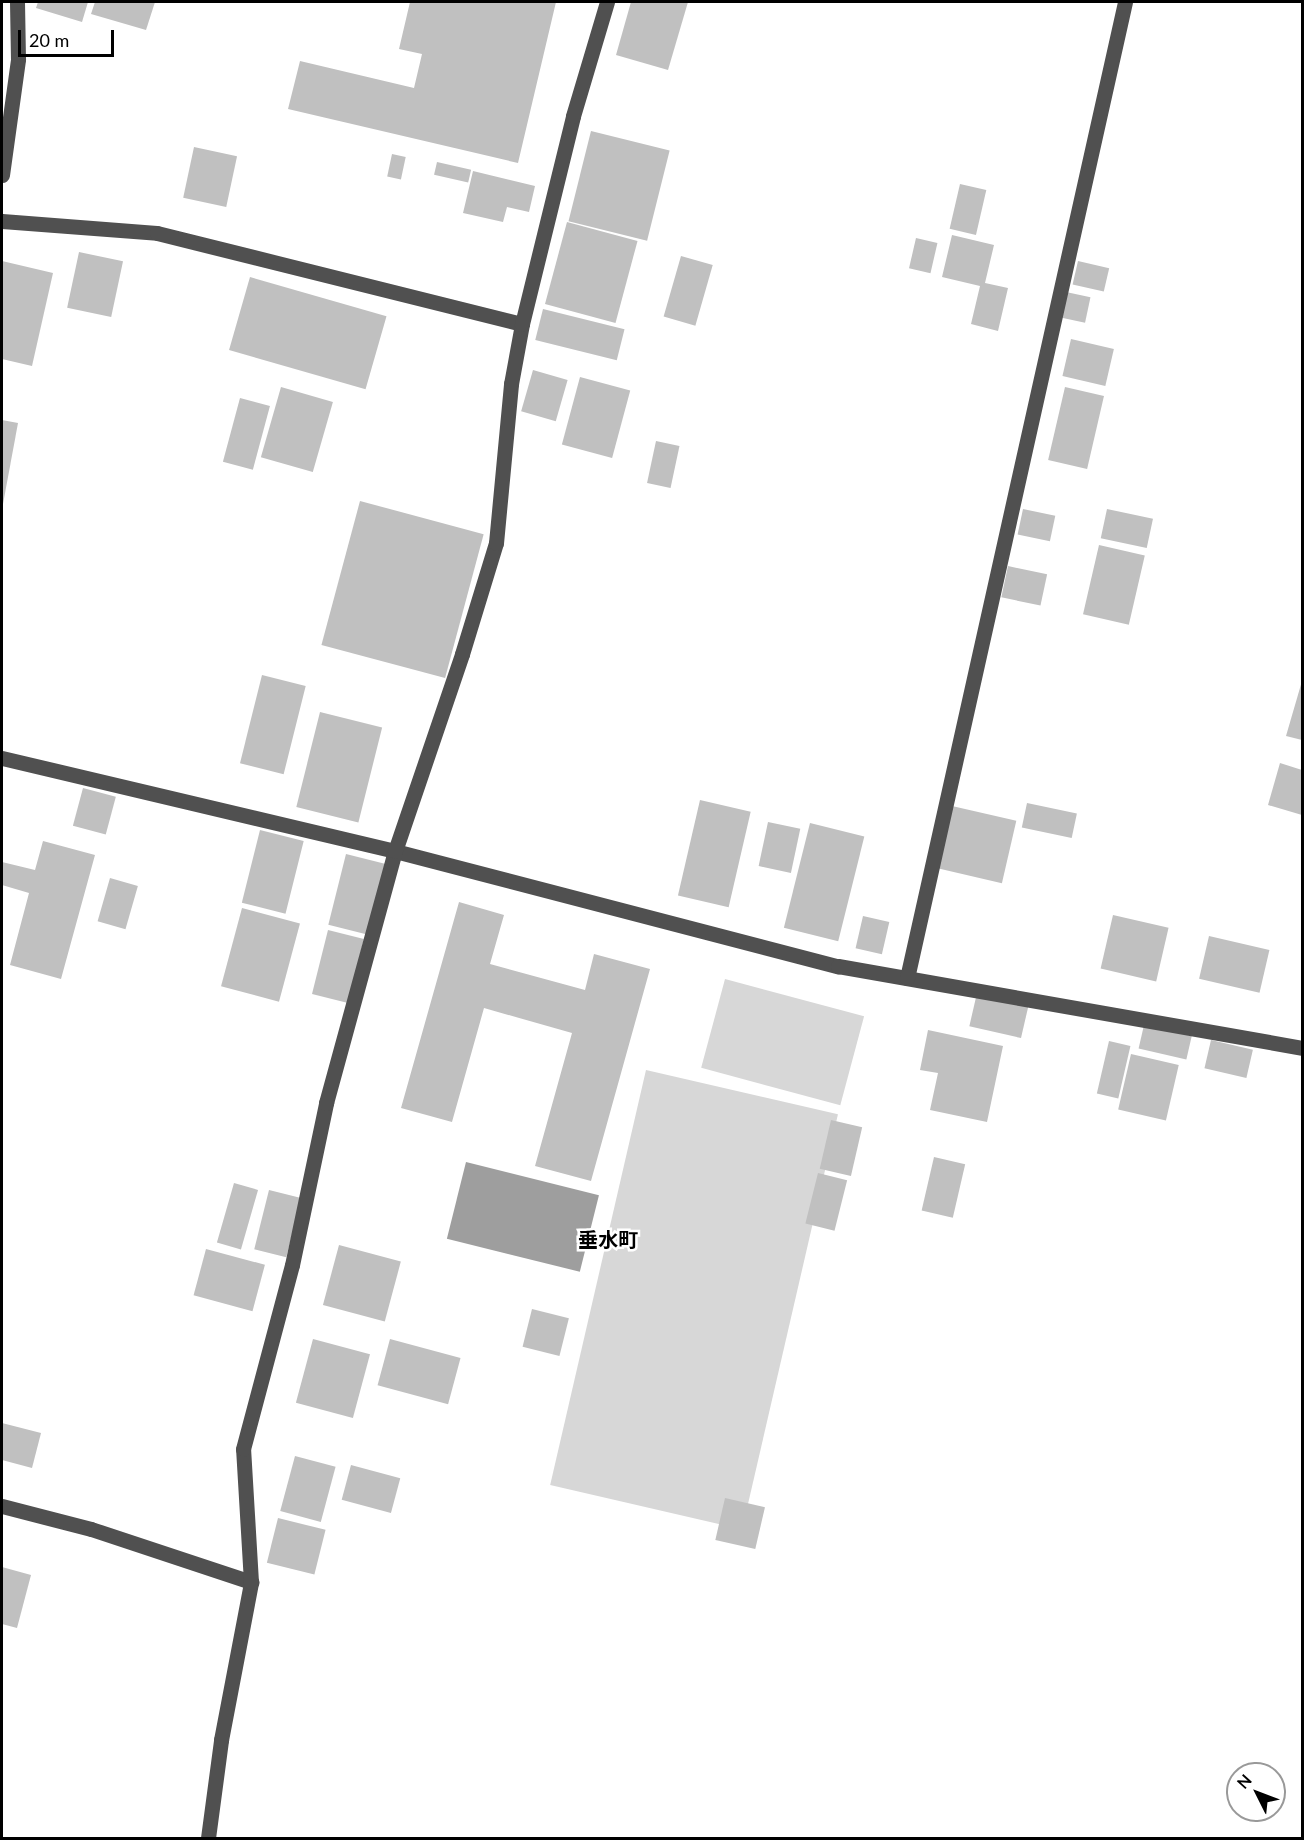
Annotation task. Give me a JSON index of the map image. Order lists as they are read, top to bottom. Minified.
{"districts":["垂水町"],"scale_bar":"20 m","north":"top left"}
